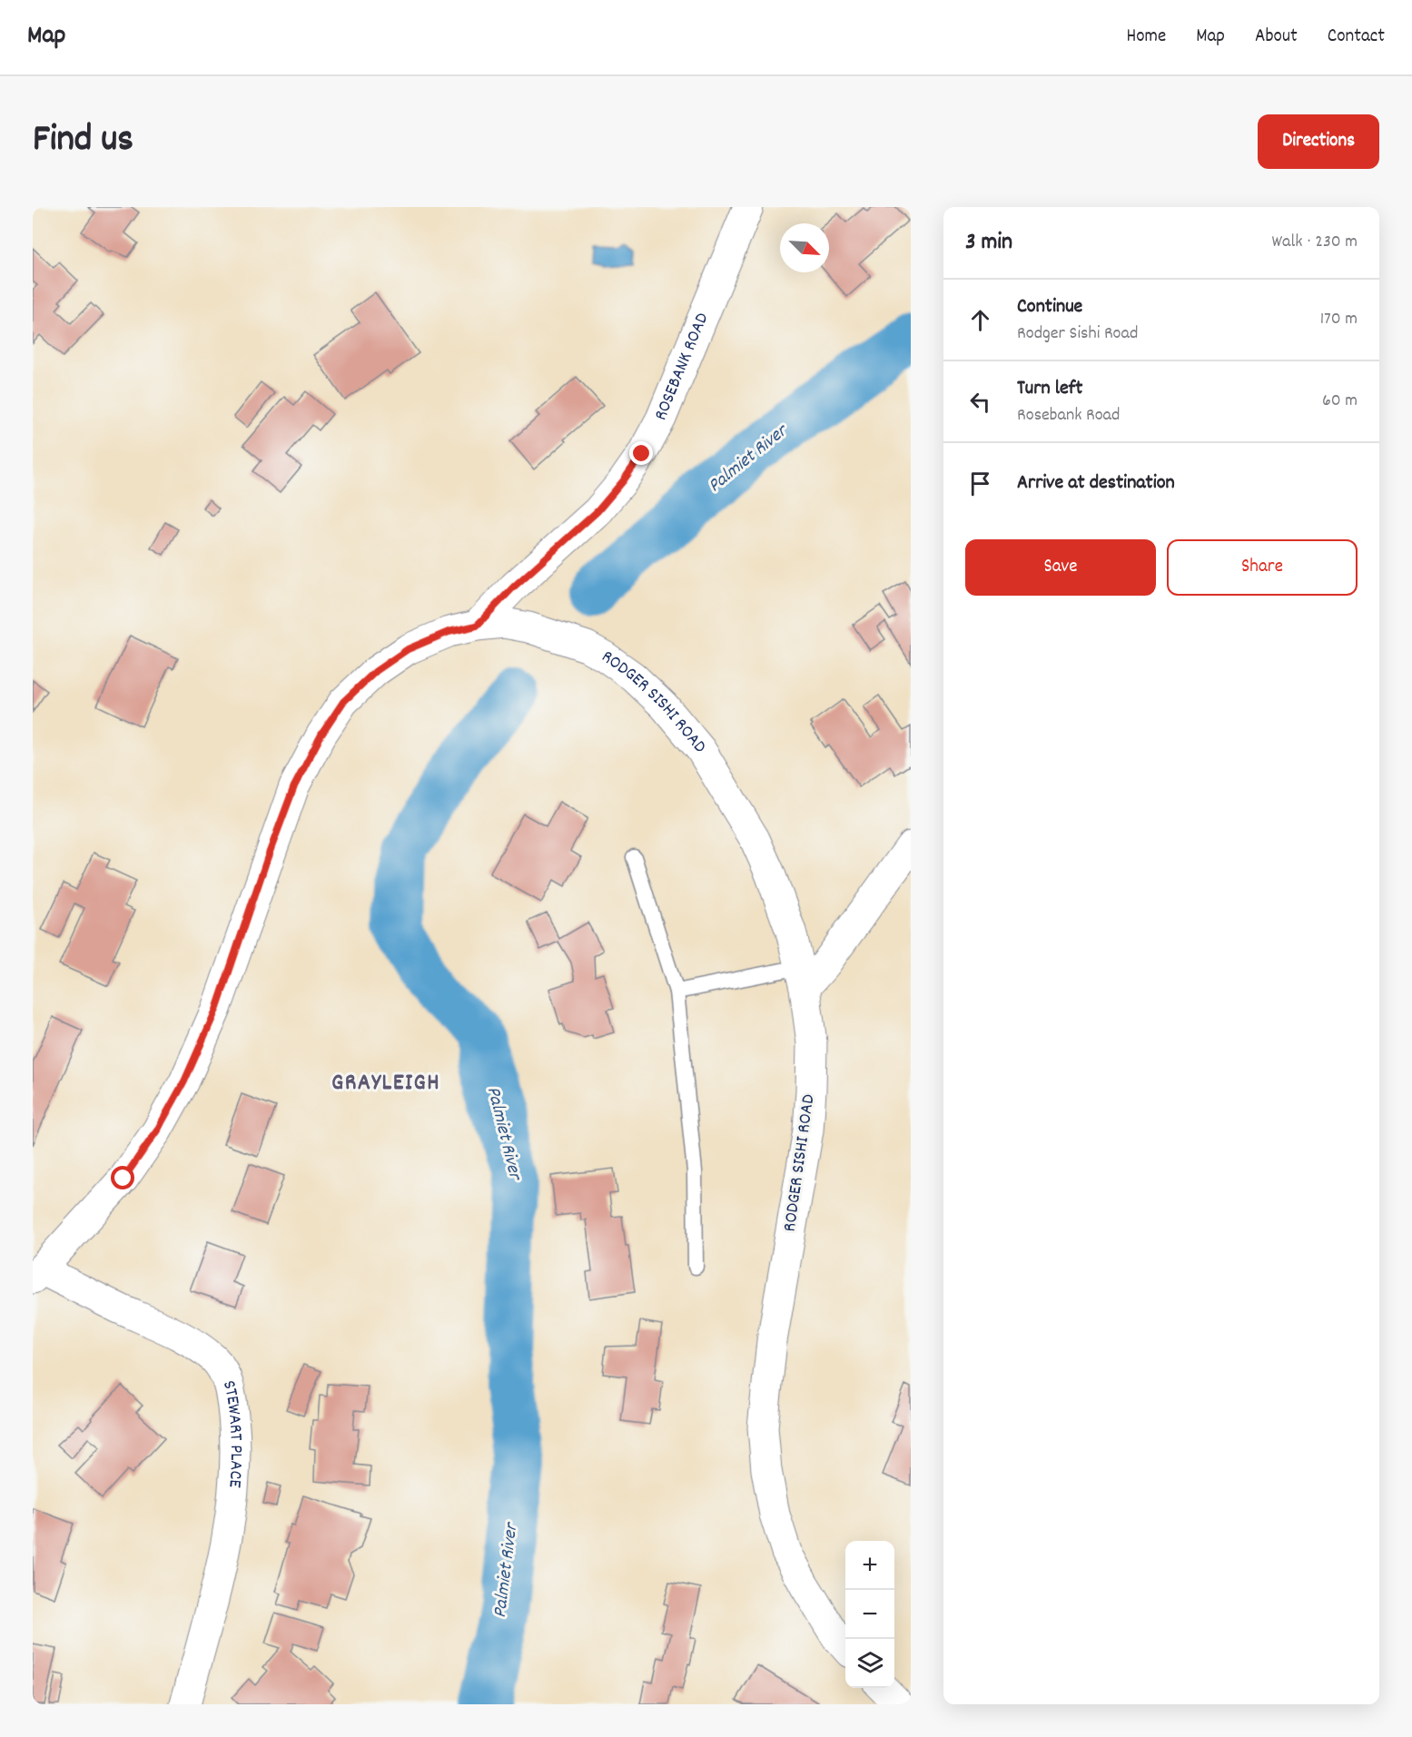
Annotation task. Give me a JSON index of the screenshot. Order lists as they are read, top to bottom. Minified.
{"streets":{"main road":["ROSEBANK ROAD","RODGER SISHI ROAD","STEWART PLACE"]},"crossings":[["ROSEBANK ROAD","RODGER SISHI ROAD"],["RODGER SISHI ROAD","STEWART PLACE"]],"districts":["GRAYLEIGH"],"water":["Palmiet River"],"north":"bottom right","page":{"header":"Map","nav":["Home","Map","About","Contact"],"title":"Find us","buttons":["Directions",["Save","Share"]],"heading":["3 min","Walk · 230 m"],"list":[["Continue","Rodger Sishi Road","170 m"],["Turn left","Rosebank Road","60 m"],"Arrive at destination"],"map_buttons":["+","−"]}}
